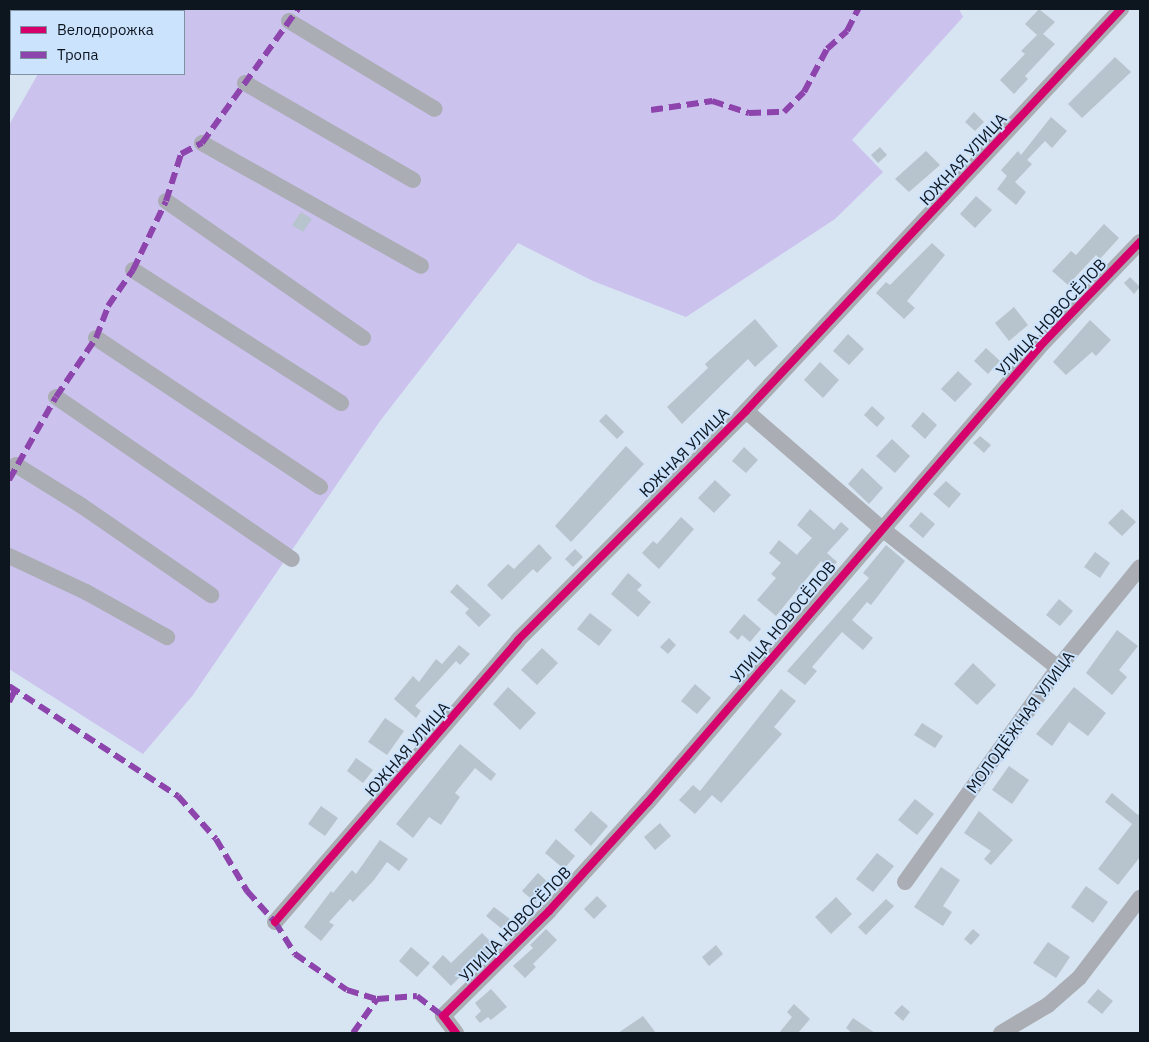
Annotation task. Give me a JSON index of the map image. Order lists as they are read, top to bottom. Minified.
{"streets":{"street":["ЮЖНАЯ УЛИЦА","УЛИЦА НОВОСЁЛОВ","МОЛОДЁЖНАЯ УЛИЦА"]},"legend":["Велодорожка","Тропа"]}
